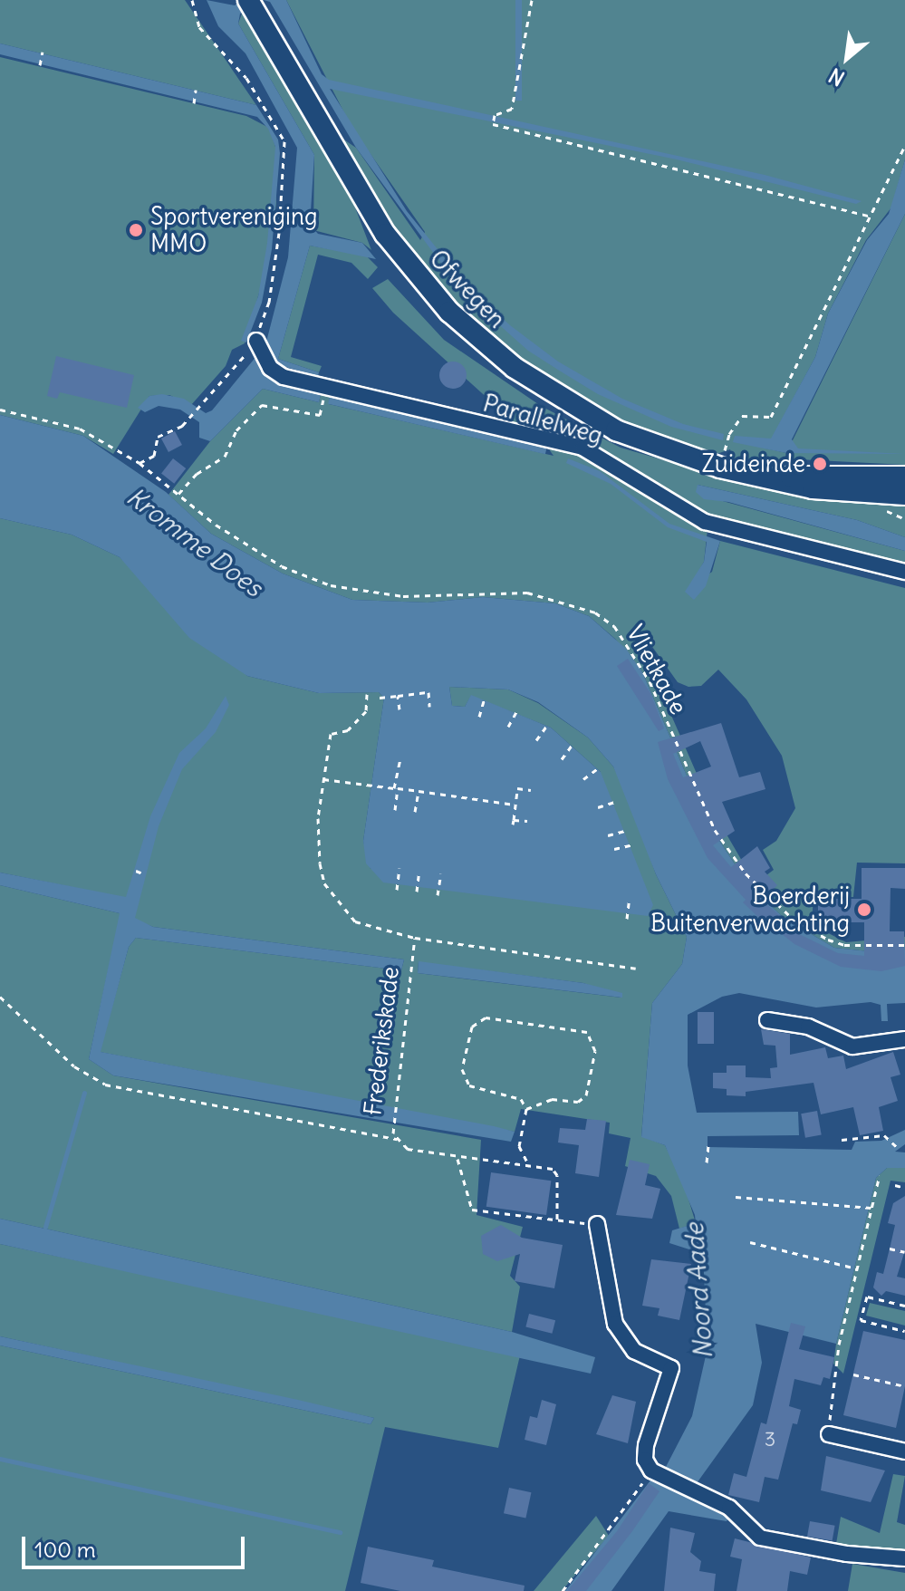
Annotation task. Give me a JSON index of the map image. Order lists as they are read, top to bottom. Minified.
{"streets":{"main road":["Ofwegen"],"street":["Parallelweg"],"path":["Vlietkade","Frederikskade"]},"water":["Kromme Does","Noord Aade"],"places":["Sportvereniging MMO","Zuideinde","Boerderij Buitenverwachting"],"house_numbers":["3"],"scale_bar":"100 m","north":"bottom left"}
